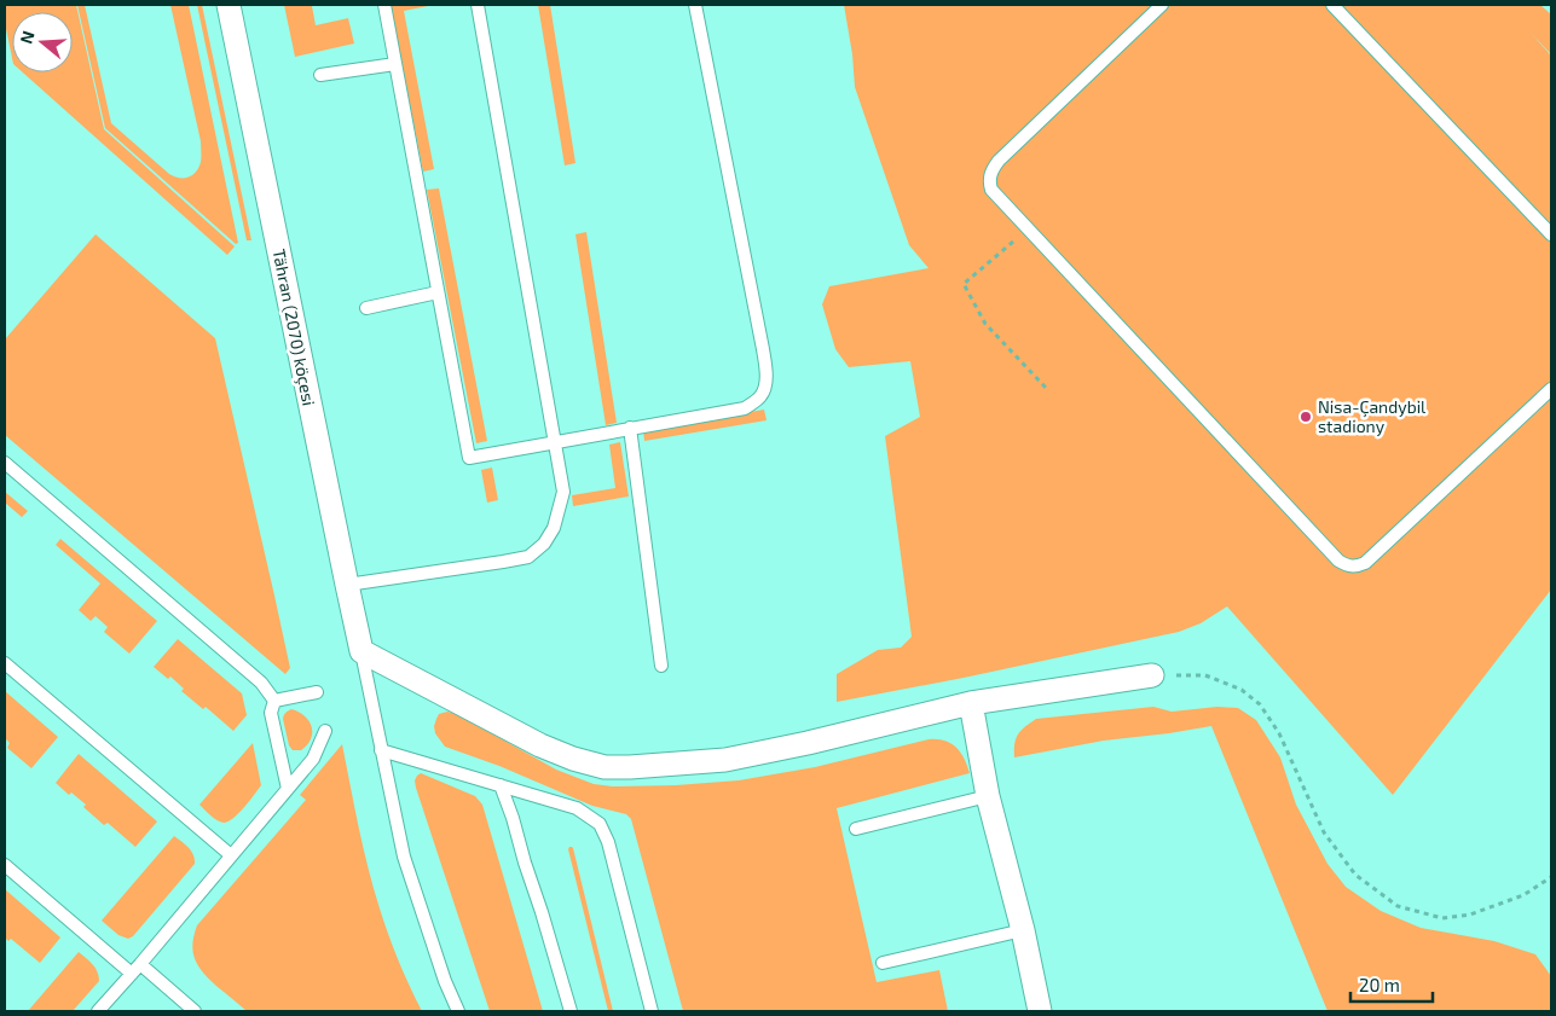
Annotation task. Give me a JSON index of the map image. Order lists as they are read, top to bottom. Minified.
{"streets":{"street":["Tähran (2070) köçesi"]},"places":["Nisa-Çandybil stadiony"],"scale_bar":"20 m","north":"left"}
